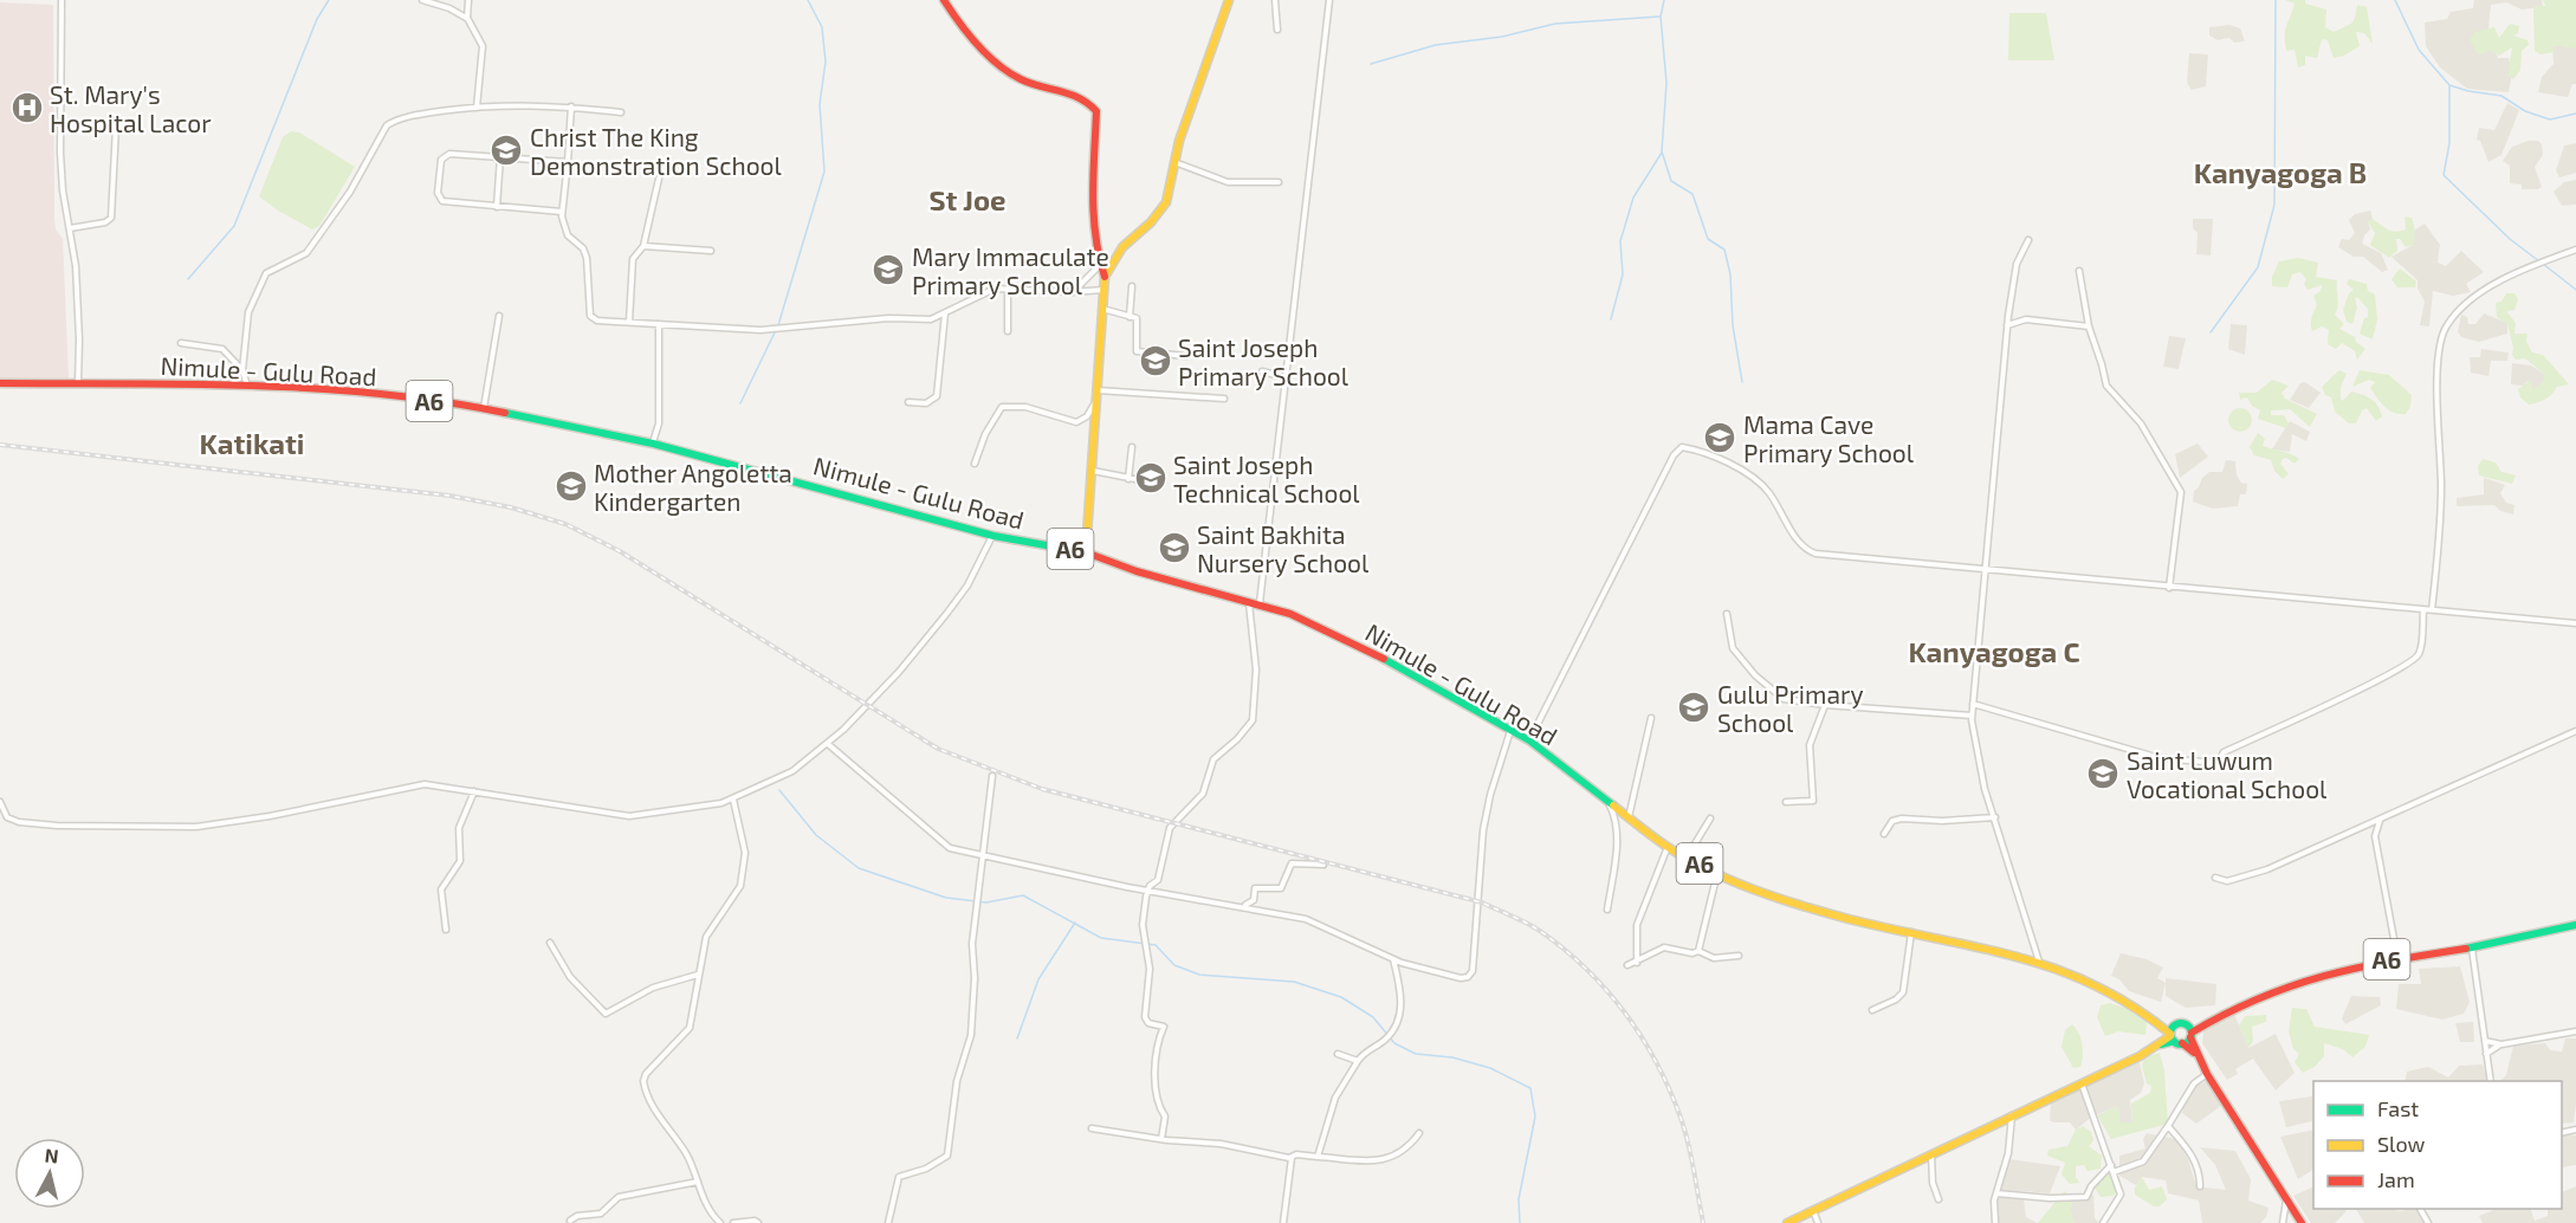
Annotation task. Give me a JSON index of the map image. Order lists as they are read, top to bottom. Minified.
{"streets":{"main road":["Nimule - Gulu Road","A6"]},"crossings":[["Nimule - Gulu Road","A6"]],"districts":["Kanyagoga B","St Joe","Katikati","Kanyagoga C"],"places":{"hospital":["St. Mary's Hospital Lacor"],"school or university":["Christ The King Demonstration School","Mary Immaculate Primary School","Saint Joseph Primary School","Mama Cave Primary School","Saint Joseph Technical School","Mother Angoletta Kindergarten","Saint Bakhita Nursery School","Gulu Primary School","Saint Luwum Vocational School"]},"legend":["Fast","Slow","Jam"],"north":"top"}
